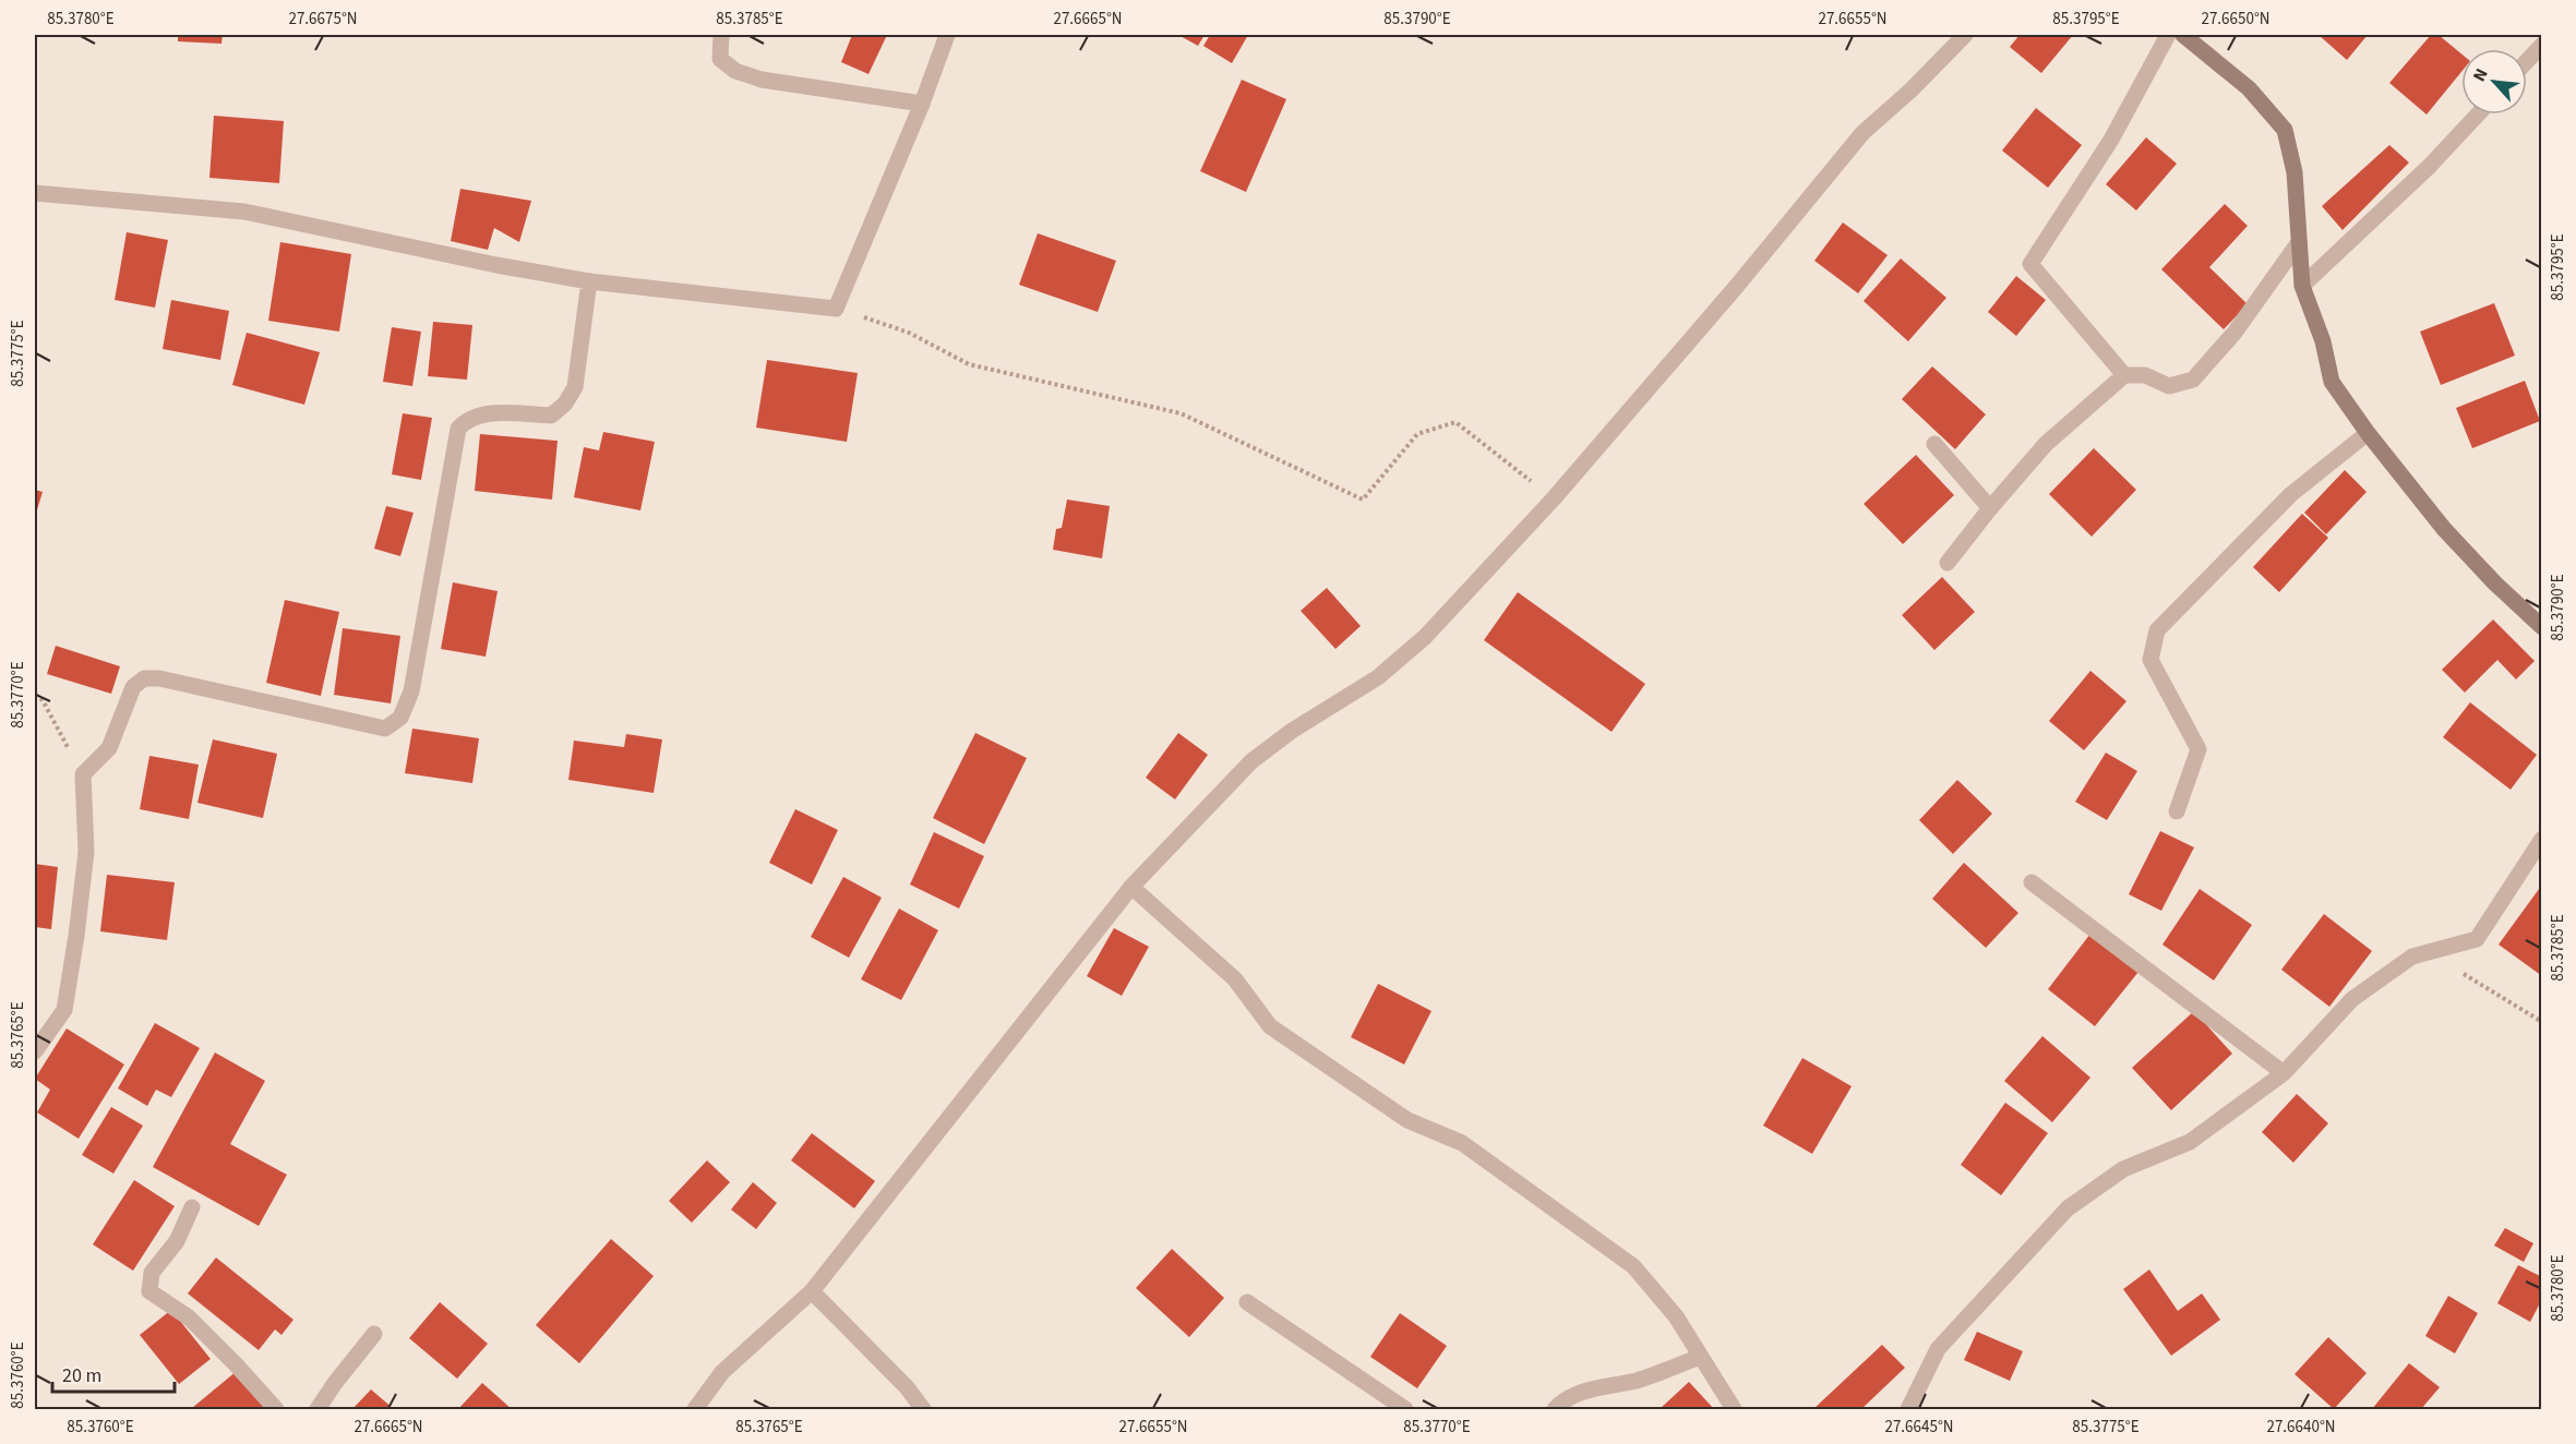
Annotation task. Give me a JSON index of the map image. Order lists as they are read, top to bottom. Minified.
{"scale_bar":"20 m","north":"top left","coordinates":["85.3780°E","27.6675°N","85.3785°E","27.6665°N","85.3790°E","27.6655°N","85.3795°E","27.6650°N","85.3775°E","85.3770°E","85.3765°E","85.3760°E","27.6645°N","27.6640°N"]}
